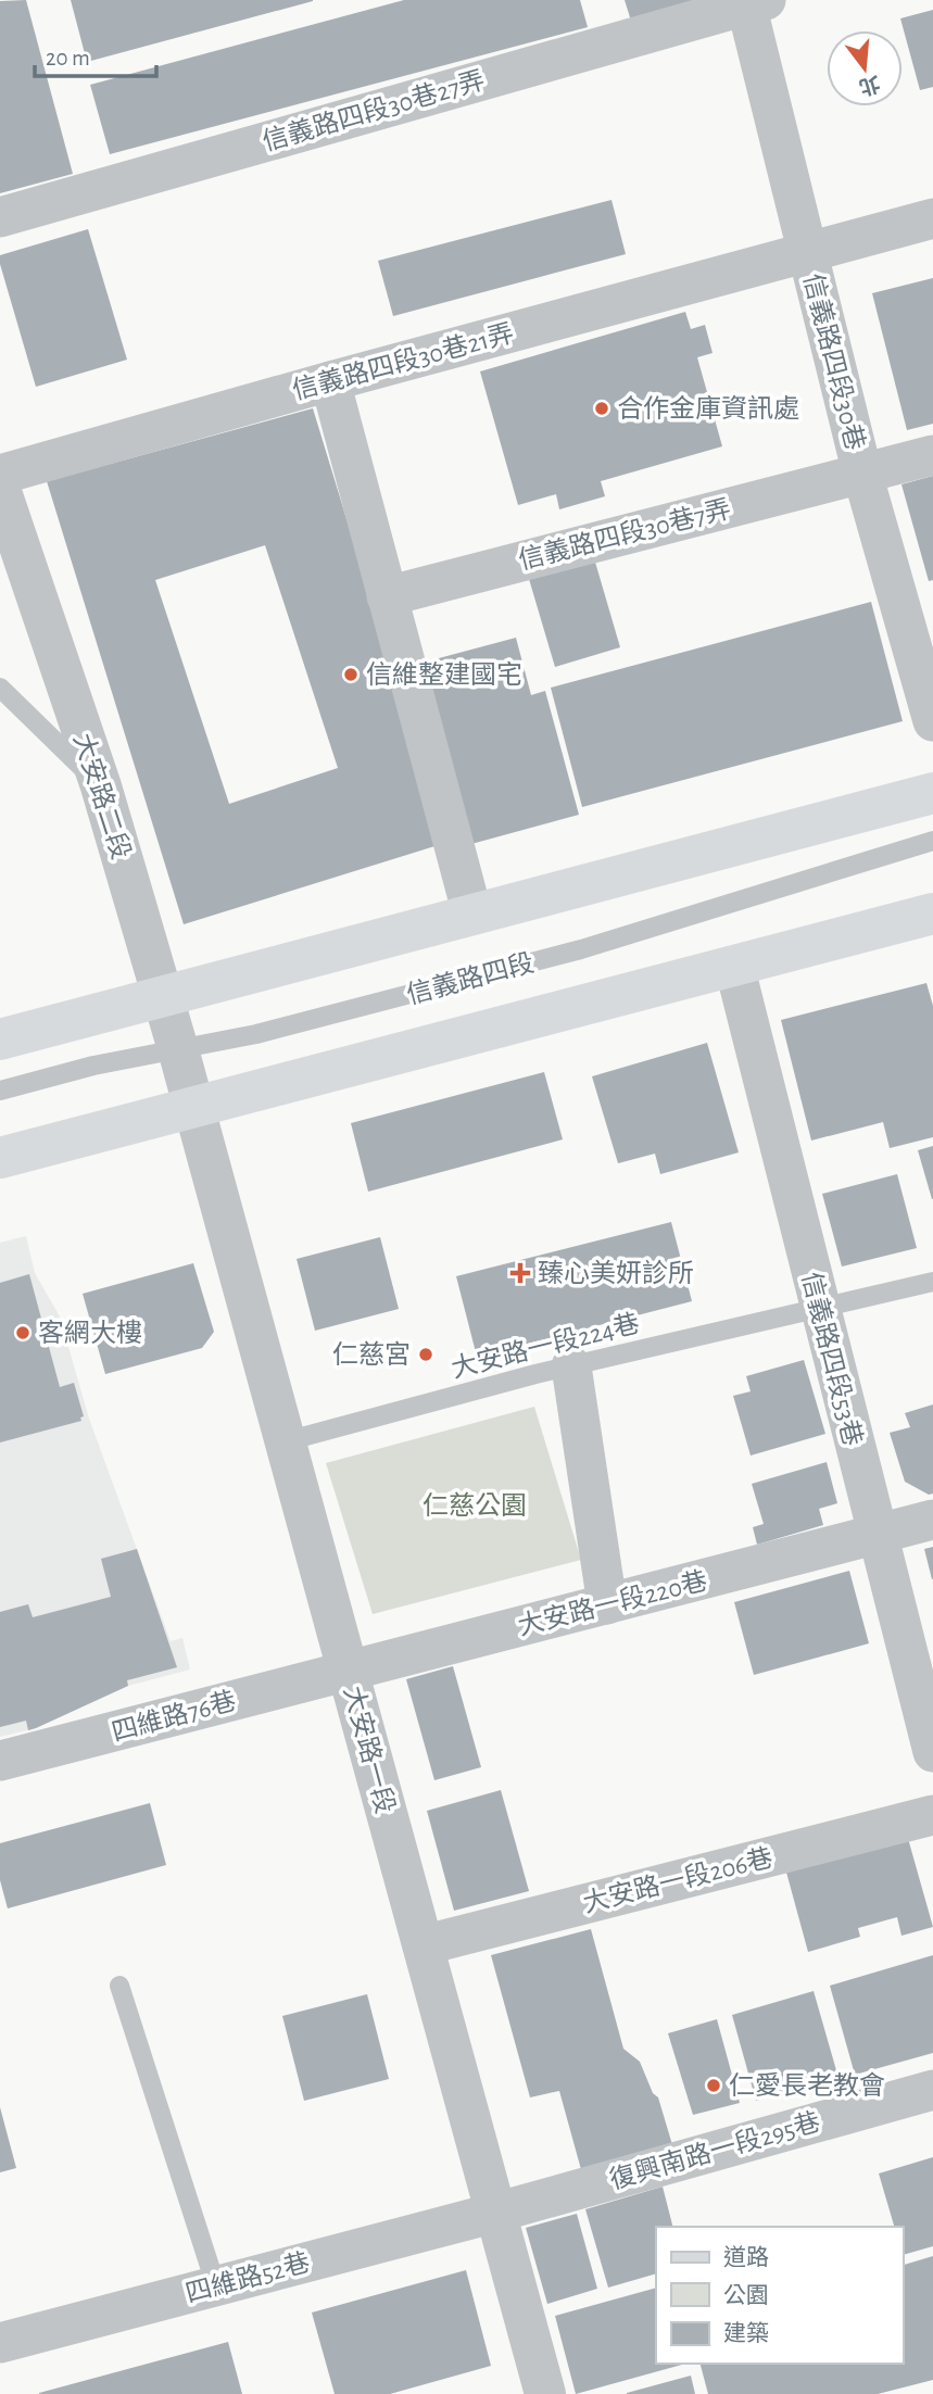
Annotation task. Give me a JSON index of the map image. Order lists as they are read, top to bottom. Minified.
{"streets":{"main road":["信義路四段"],"street":["信義路四段30巷27弄","信義路四段30巷21弄","信義路四段30巷","信義路四段30巷7弄","大安路二段","信義路四段53巷","大安路一段220巷","四維路76巷","大安路一段","大安路一段206巷","復興南路一段295巷","四維路52巷"],"lane":["大安路一段224巷"]},"crossings":[["信義路四段30巷27弄","信義路四段30巷"],["信義路四段30巷21弄","信義路四段30巷"],["信義路四段30巷","信義路四段30巷7弄"],["大安路二段","信義路四段"],["大安路二段","大安路一段"],["信義路四段","信義路四段53巷"],["信義路四段","大安路一段"],["大安路一段224巷","信義路四段53巷"],["大安路一段224巷","大安路一段"],["信義路四段53巷","大安路一段220巷"],["大安路一段220巷","四維路76巷"],["大安路一段220巷","大安路一段"],["四維路76巷","大安路一段"],["大安路一段","大安路一段206巷"],["大安路一段","復興南路一段295巷"],["大安路一段","四維路52巷"],["復興南路一段295巷","四維路52巷"]],"parks":["仁慈公園"],"places":{"other":["合作金庫資訊處","信維整建國宅","客網大樓","仁慈宮","仁愛長老教會"],"health":["臻心美妍診所"]},"legend":["道路","公園","建築"],"scale_bar":"20 m","north":"bottom"}
